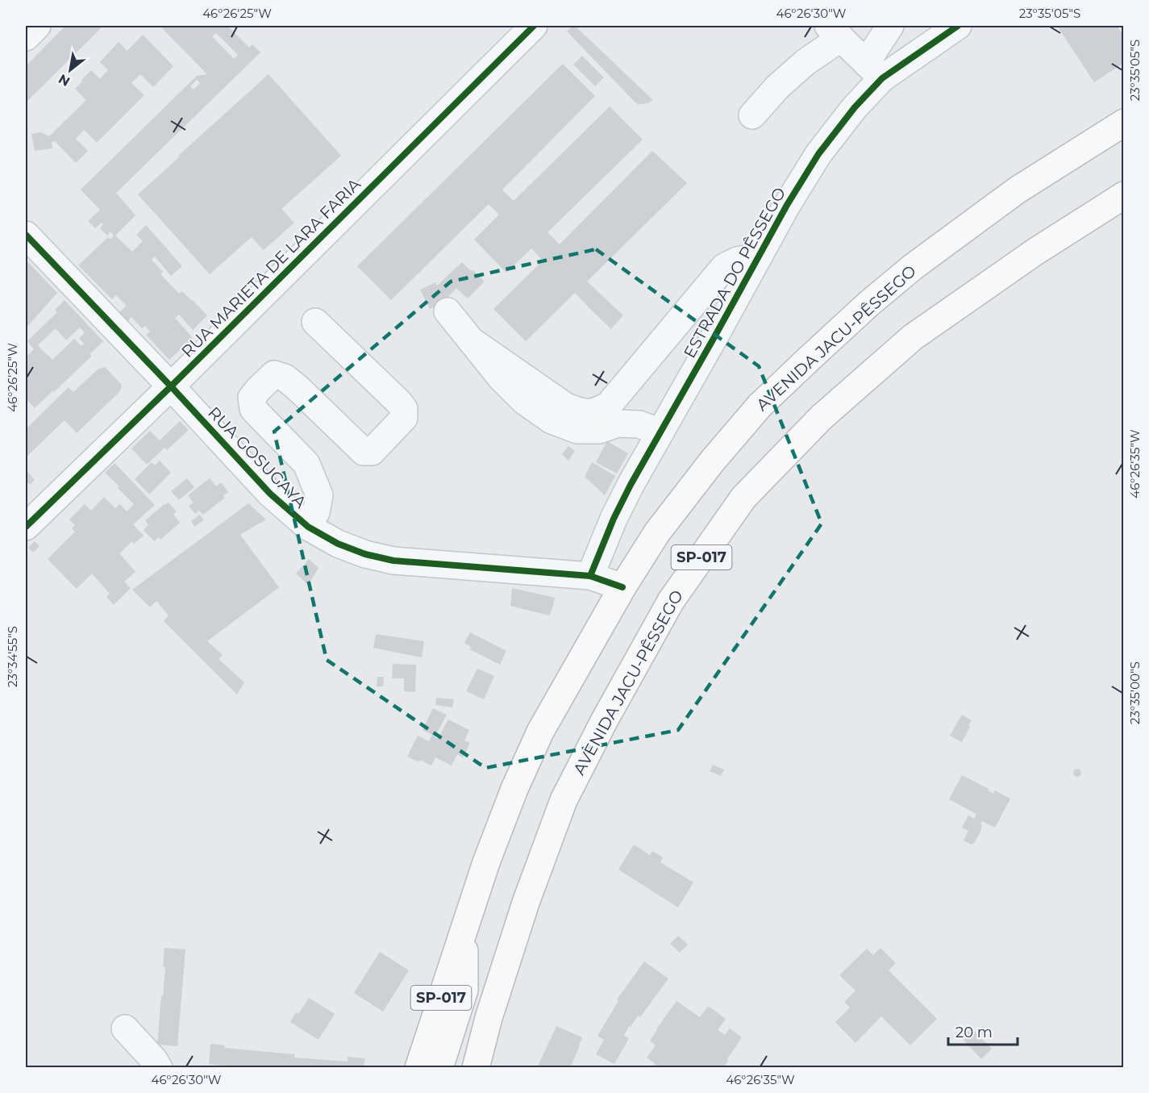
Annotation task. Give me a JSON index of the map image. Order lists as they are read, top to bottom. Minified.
{"streets":{"highway":["AVENIDA JACU-PÊSSEGO","SP-017"],"street":["RUA MARIETA DE LARA FARIA","ESTRADA DO PÊSSEGO","RUA GOSUGAYA"]},"crossings":[["RUA MARIETA DE LARA FARIA","RUA GOSUGAYA"],["ESTRADA DO PÊSSEGO","RUA GOSUGAYA"],["AVENIDA JACU-PÊSSEGO","RUA GOSUGAYA"]],"scale_bar":"20 m","north":"bottom left","coordinates":["46°26'25\"W","46°26'30\"W","23°35'05\"S","46°26'35\"W","23°34'55\"S","23°35'00\"S"]}
